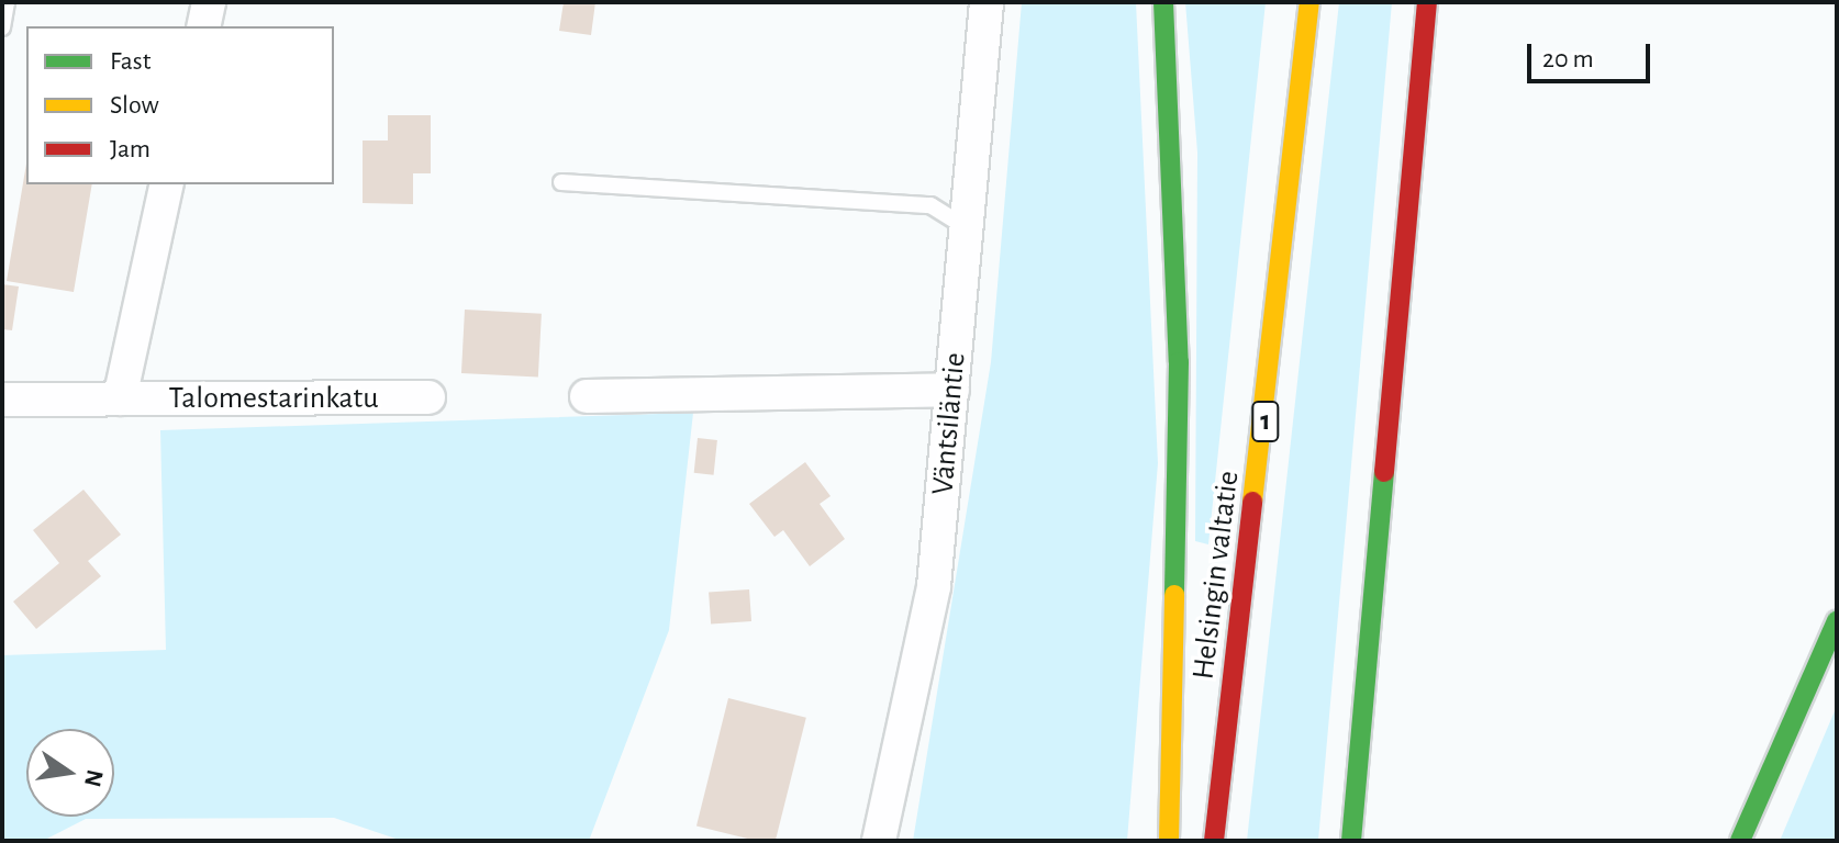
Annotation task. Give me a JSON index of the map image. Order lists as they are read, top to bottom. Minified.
{"streets":{"highway":["1","Helsingin valtatie"],"street":["Talomestarinkatu","Väntsiläntie"]},"legend":["Fast","Slow","Jam"],"scale_bar":"20 m","north":"right"}
